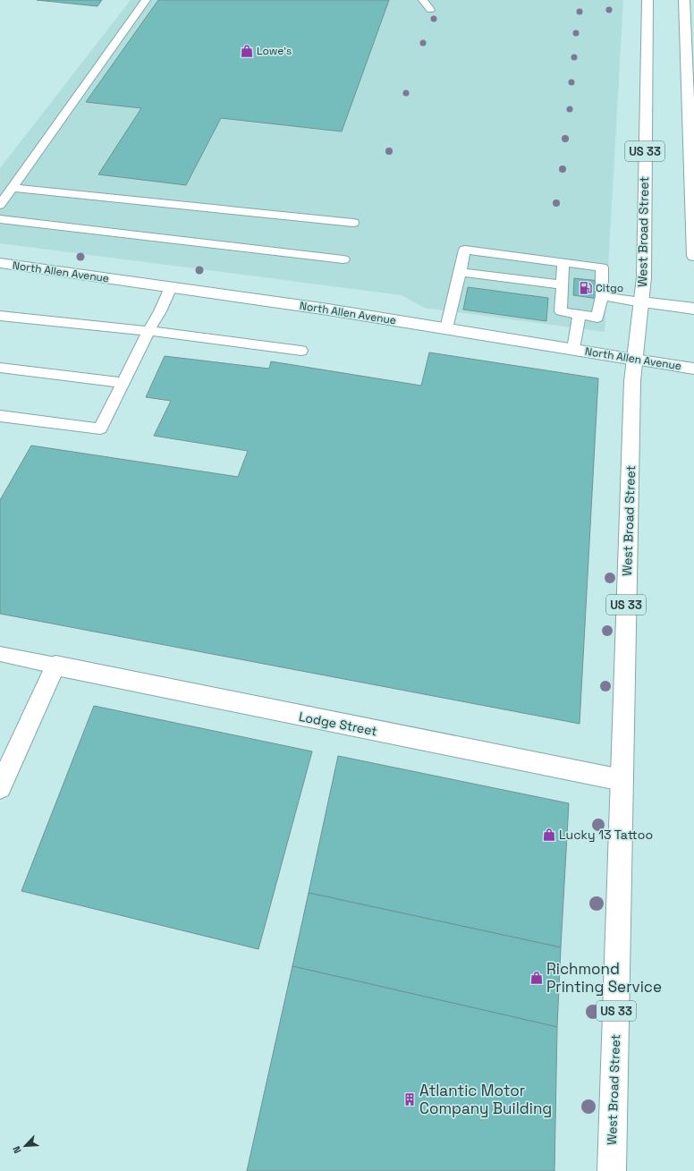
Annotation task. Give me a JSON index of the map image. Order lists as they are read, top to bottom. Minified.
{"streets":{"main road":["US 33","West Broad Street","North Allen Avenue","Lodge Street"]},"crossings":[["West Broad Street","North Allen Avenue"],["West Broad Street","Lodge Street"]],"places":{"shop":["Lowe's","Lucky 13 Tattoo","Richmond Printing Service"],"fuel station":["Citgo"],"building":["Atlantic Motor Company Building"]},"north":"bottom left"}
